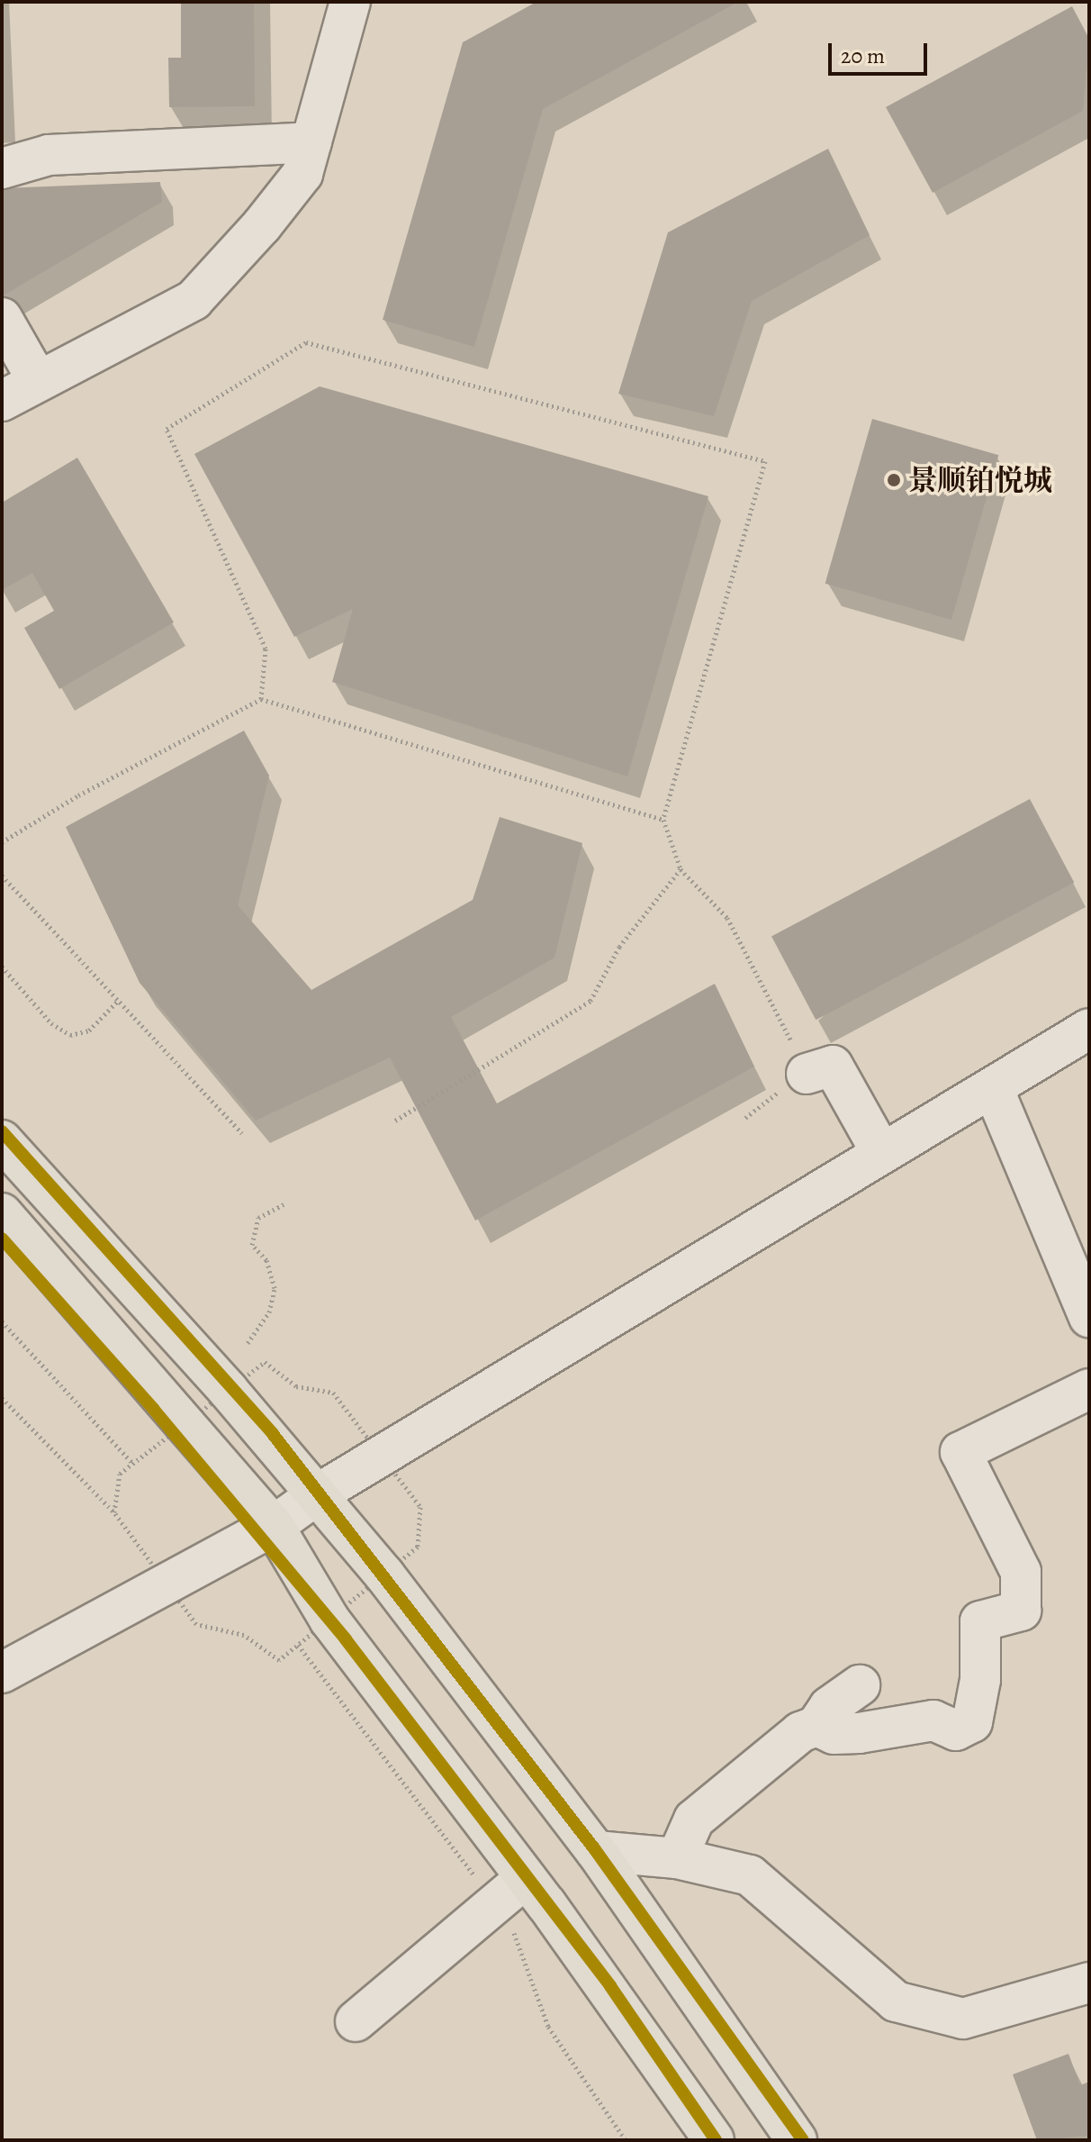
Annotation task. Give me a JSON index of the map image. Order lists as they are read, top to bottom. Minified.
{"places":["景顺铂悦城"],"scale_bar":"20 m"}
